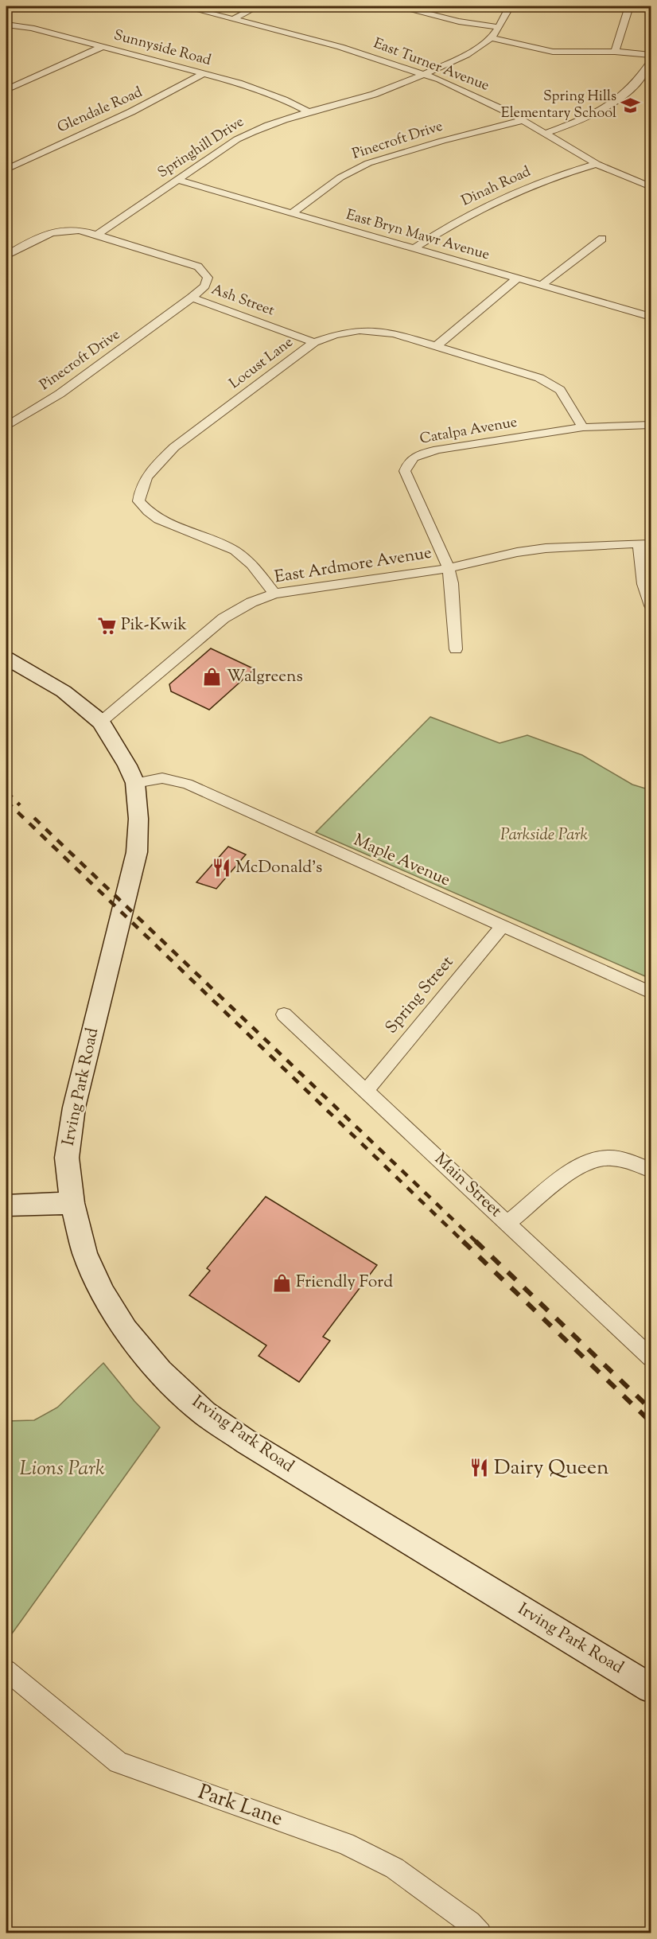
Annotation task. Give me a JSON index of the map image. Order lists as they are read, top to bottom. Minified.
{"streets":{"main road":["Irving Park Road"],"street":["Sunnyside Road","East Turner Avenue","Glendale Road","Pinecroft Drive","Springhill Drive","Dinah Road","East Bryn Mawr Avenue","Ash Street","Locust Lane","Catalpa Avenue","East Ardmore Avenue","Maple Avenue","Spring Street","Main Street","Park Lane"]},"crossings":[["Sunnyside Road","Glendale Road"],["Sunnyside Road","Springhill Drive"],["East Turner Avenue","Pinecroft Drive"],["East Turner Avenue","Springhill Drive"],["East Turner Avenue","Dinah Road"],["Pinecroft Drive","East Bryn Mawr Avenue"],["Pinecroft Drive","Ash Street"],["Springhill Drive","East Bryn Mawr Avenue"],["Springhill Drive","Ash Street"],["Dinah Road","East Bryn Mawr Avenue"],["Ash Street","Locust Lane"],["Locust Lane","Catalpa Avenue"],["Locust Lane","East Ardmore Avenue"],["Catalpa Avenue","East Ardmore Avenue"],["East Ardmore Avenue","Irving Park Road"],["Maple Avenue","Spring Street"],["Maple Avenue","Irving Park Road"],["Spring Street","Main Street"]],"parks":["Parkside Park","Lions Park"],"places":{"school or university":["Spring Hills Elementary School"],"supermarket":["Pik-Kwik"],"shop":["Walgreens","Friendly Ford"],"restaurant":["McDonald's","Dairy Queen"]}}
